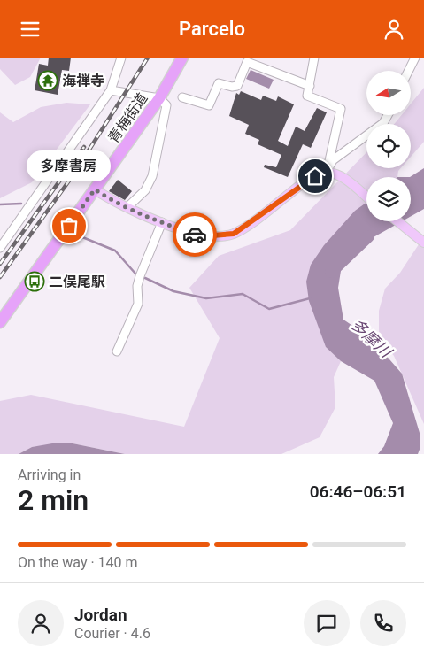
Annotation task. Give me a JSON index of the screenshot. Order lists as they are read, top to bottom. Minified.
{"streets":{"highway":["青梅街道"]},"water":["多摩川"],"places":{"temple":["海禅寺"],"other":["多摩書房"],"bus stop":["二俣尾駅"]},"north":"left","page":{"header":"Parcelo","bubble":"多摩書房","heading":["2 min","Arriving in","06:46–06:51"],"panel":["Jordan","Courier · 4.6"],"bar":"On the way · 140 m"}}
